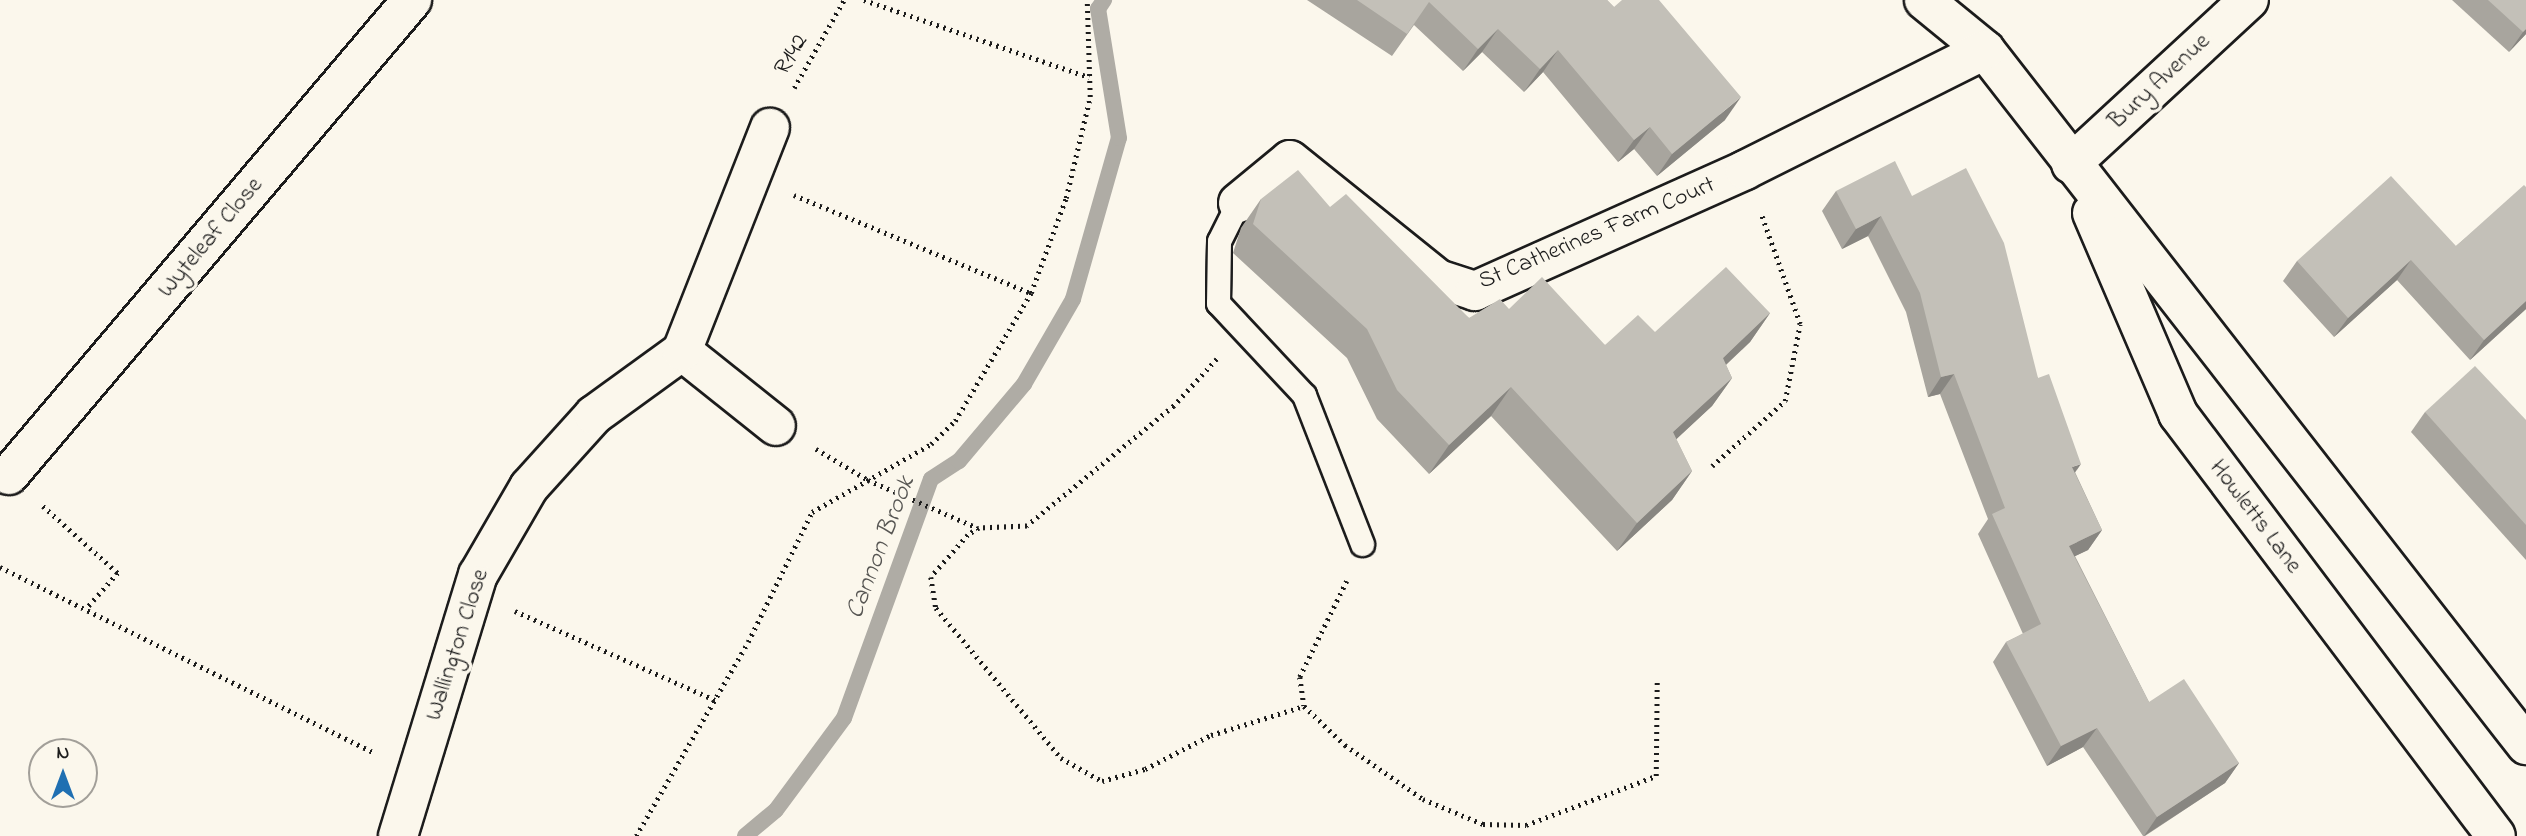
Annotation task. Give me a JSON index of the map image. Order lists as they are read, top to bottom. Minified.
{"streets":{"street":["Bury Avenue","St Catherines Farm Court","Wyteleaf Close","Howletts Lane","Wallington Close"],"path":["R142"]},"crossings":[["Bury Avenue","Howletts Lane"],["St Catherines Farm Court","Howletts Lane"]],"water":["Cannon Brook"],"north":"top"}
